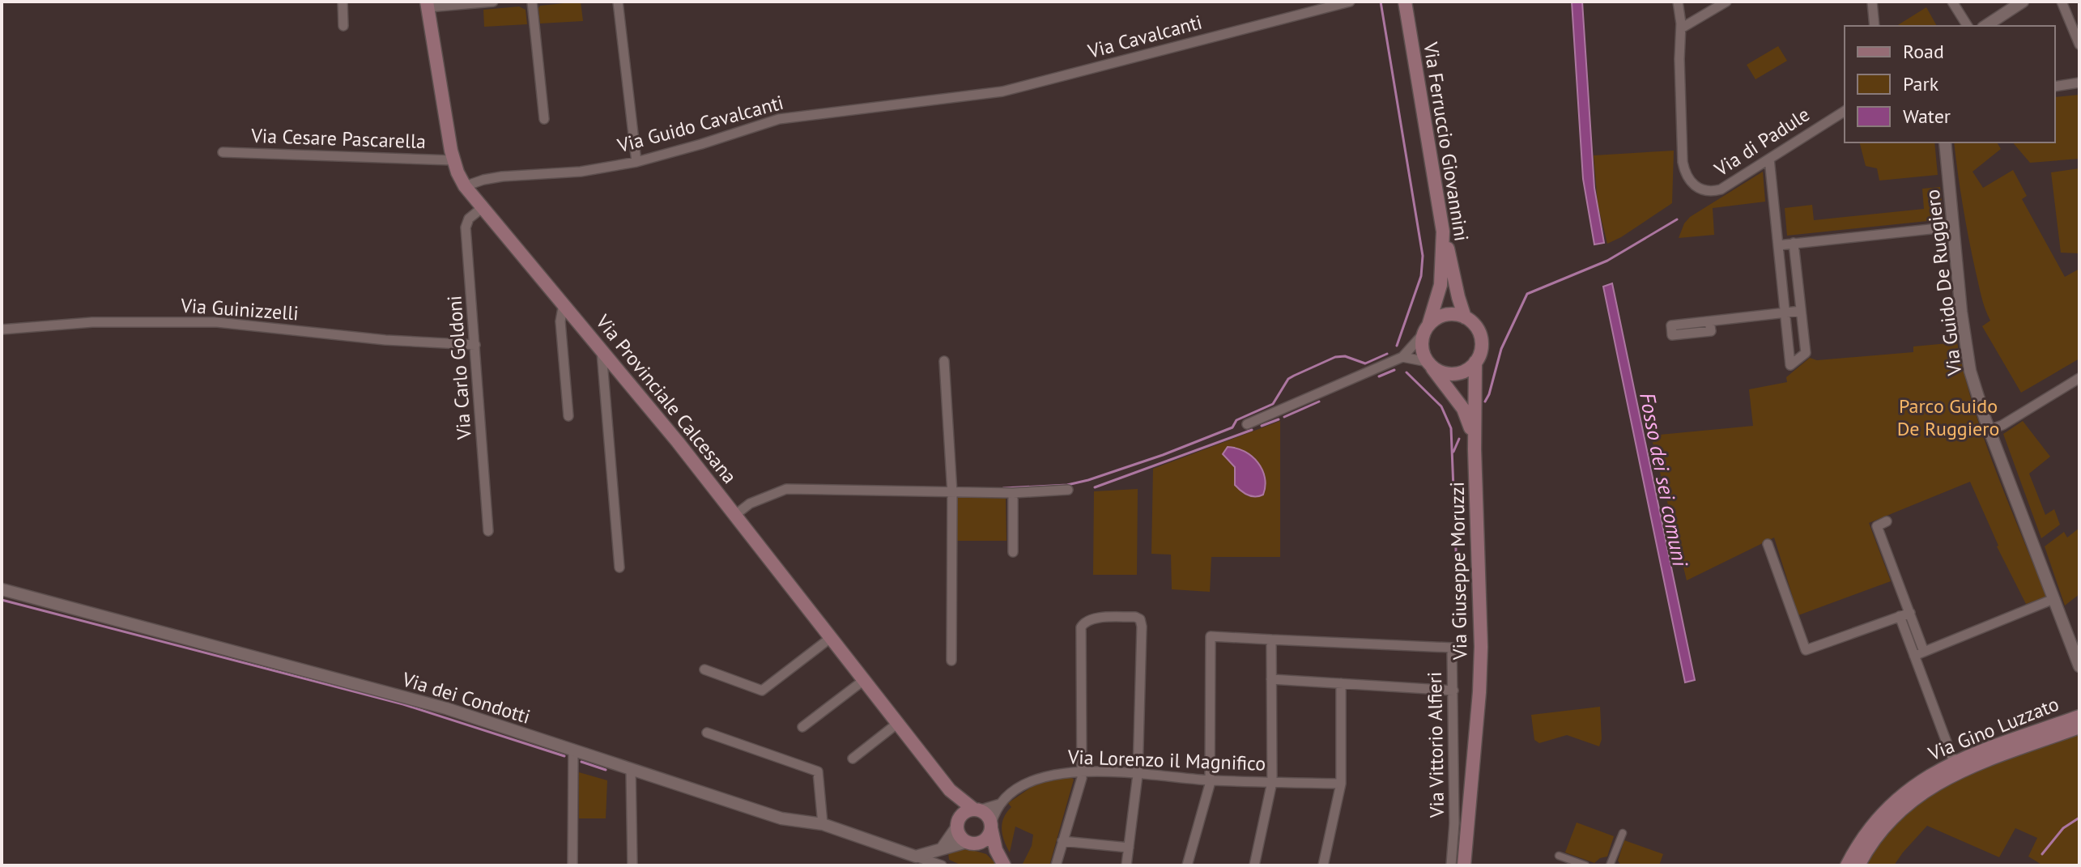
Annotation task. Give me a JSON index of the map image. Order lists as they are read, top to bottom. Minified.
{"streets":{"main road":["Via Ferruccio Giovannini","Via Provinciale Calcesana","Via Giuseppe Moruzzi","Via Gino Luzzato"],"street":["Via Cavalcanti","Via Guido Cavalcanti","Via Cesare Pascarella","Via di Padule","Via Guido De Ruggiero","Via Guinizzelli","Via Carlo Goldoni","Via dei Condotti","Via Vittorio Alfieri","Via Lorenzo il Magnifico"]},"crossings":[["Via Cavalcanti","Via Guido Cavalcanti"],["Via Guido Cavalcanti","Via Provinciale Calcesana"],["Via Cesare Pascarella","Via Provinciale Calcesana"],["Via Ferruccio Giovannini","Via Giuseppe Moruzzi"],["Via Guinizzelli","Via Carlo Goldoni"],["Via Carlo Goldoni","Via Provinciale Calcesana"],["Via Provinciale Calcesana","Via Lorenzo il Magnifico"]],"water":["Fosso dei sei comuni"],"parks":["Parco Guido De Ruggiero"],"legend":["Road","Park","Water"]}
